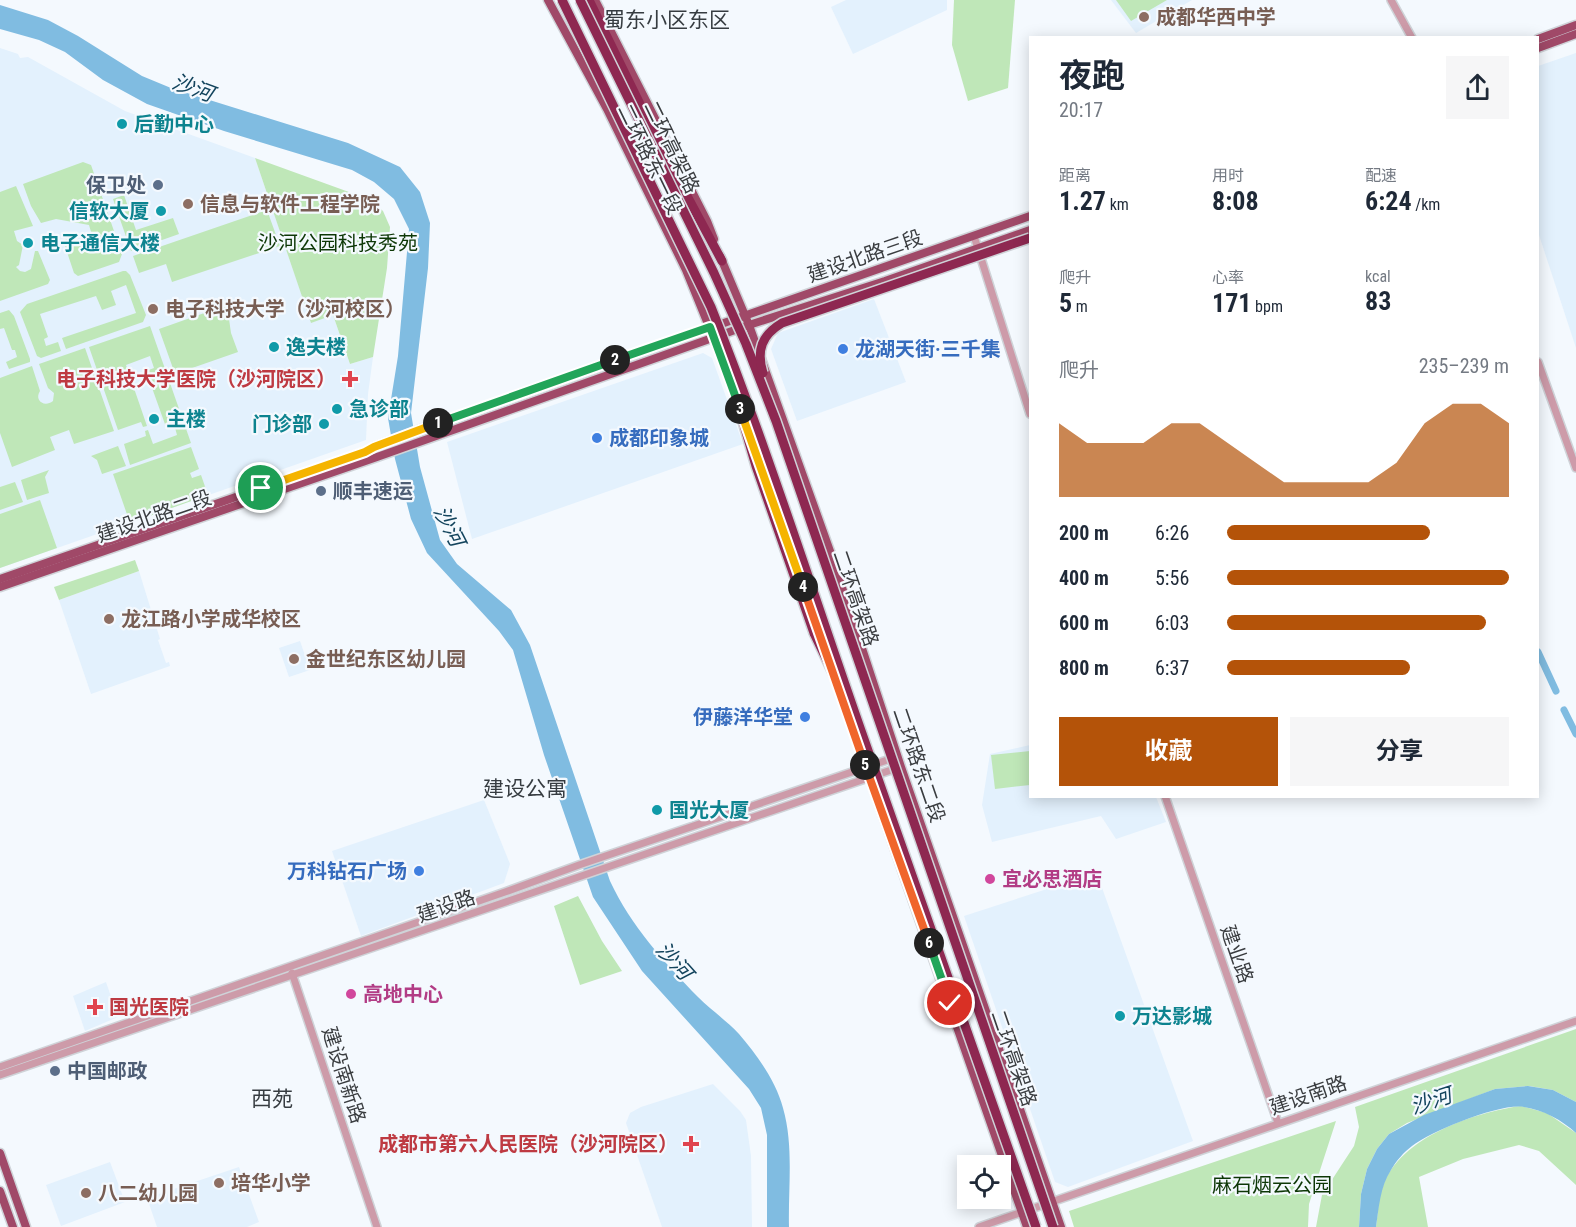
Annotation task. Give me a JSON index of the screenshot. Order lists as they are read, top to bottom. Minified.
{"streets":{"highway":["二环高架路"],"main road":["二环路东一段","建设北路三段","建设北路二段","二环路东二段"],"street":["建设路","建业路","建设南新路","建设南路"]},"crossings":[["二环路东一段","建设北路三段"],["二环路东一段","建设北路二段"],["二环路东一段","二环路东二段"],["建设北路三段","建设北路二段"],["建设北路三段","二环路东二段"],["二环路东二段","建设路"],["二环路东二段","建设南路"],["建设路","建设南新路"],["建业路","建设南路"]],"districts":["蜀东小区东区","建设公寓","西苑"],"water":["沙河"],"parks":["沙河公园科技秀苑","麻石烟云公园"],"places":{"other":["成都华西中学","后勤中心","保卫处","信息与软件工程学院","信软大厦","电子通信大楼","电子科技大学（沙河校区）","逸夫楼","龙湖天街·三千集","急诊部","主楼","门诊部","成都印象城","顺丰速运","龙江路小学成华校区","金世纪东区幼儿园","伊藤洋华堂","国光大厦","万科钻石广场","宜必思酒店","高地中心","万达影城","中国邮政","培华小学","八二幼儿园"],"health":["电子科技大学医院（沙河院区）","国光医院","成都市第六人民医院（沙河院区）"]},"page":{"heading":["夜跑","20:17"],"stats":[["距离","1.27 km"],["用时","8:08"],["配速","6:24 /km"],["爬升","5 m"],["心率","171 bpm"],["kcal","83"]],"chart":["爬升","235–239 m"],"pins":["2","3","1","4","5","6"],"list":[{"name":"200 m","note":"6:26"},{"name":"400 m","note":"5:56"},{"name":"600 m","note":"6:03"},{"name":"800 m","note":"6:37"}],"buttons":["收藏","分享"]}}
